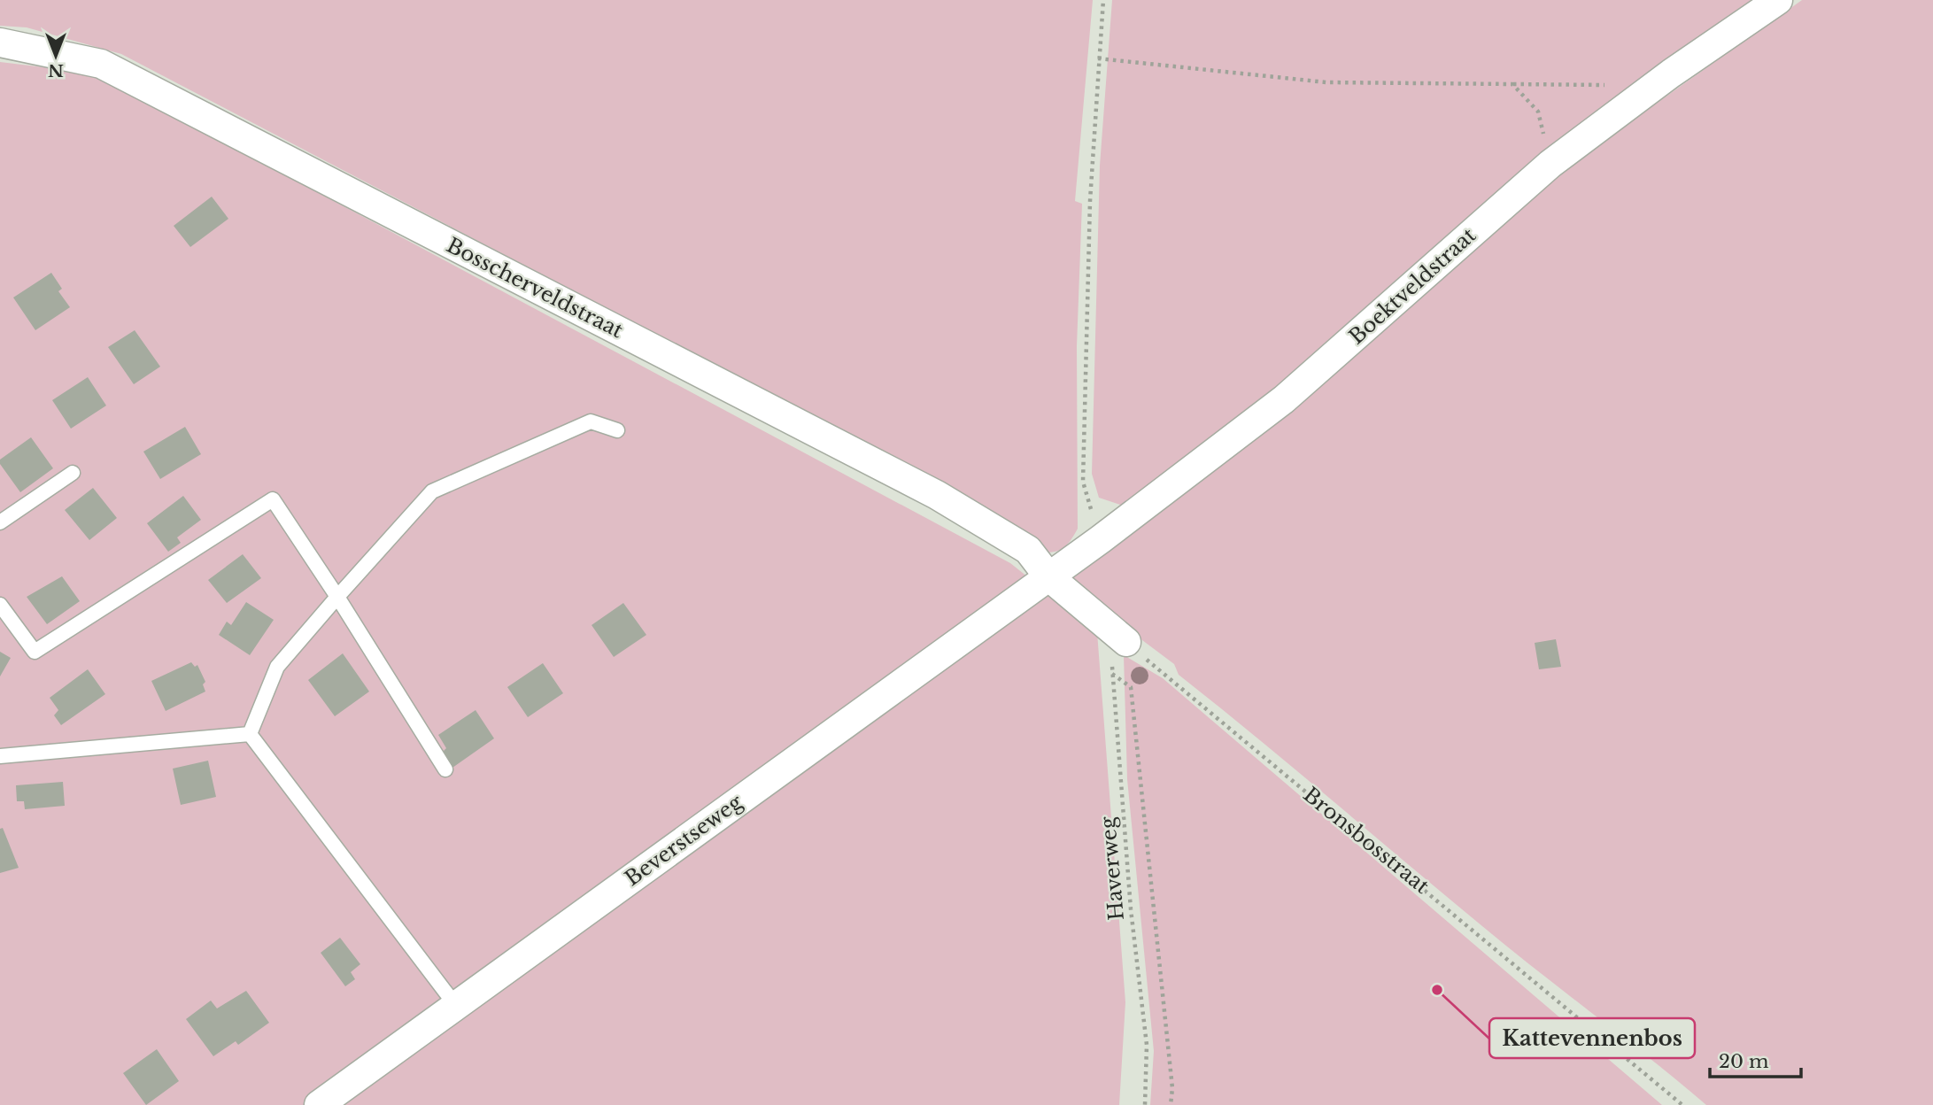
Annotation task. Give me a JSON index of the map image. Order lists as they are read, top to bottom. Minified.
{"streets":{"street":["Boektveldstraat","Bosscherveldstraat","Beverstseweg"],"path":["Bronsbosstraat","Haverweg"]},"crossings":[["Boektveldstraat","Bosscherveldstraat"],["Boektveldstraat","Beverstseweg"],["Bosscherveldstraat","Beverstseweg"],["Bronsbosstraat","Haverweg"]],"places":["Kattevennenbos"],"scale_bar":"20 m","north":"bottom"}
